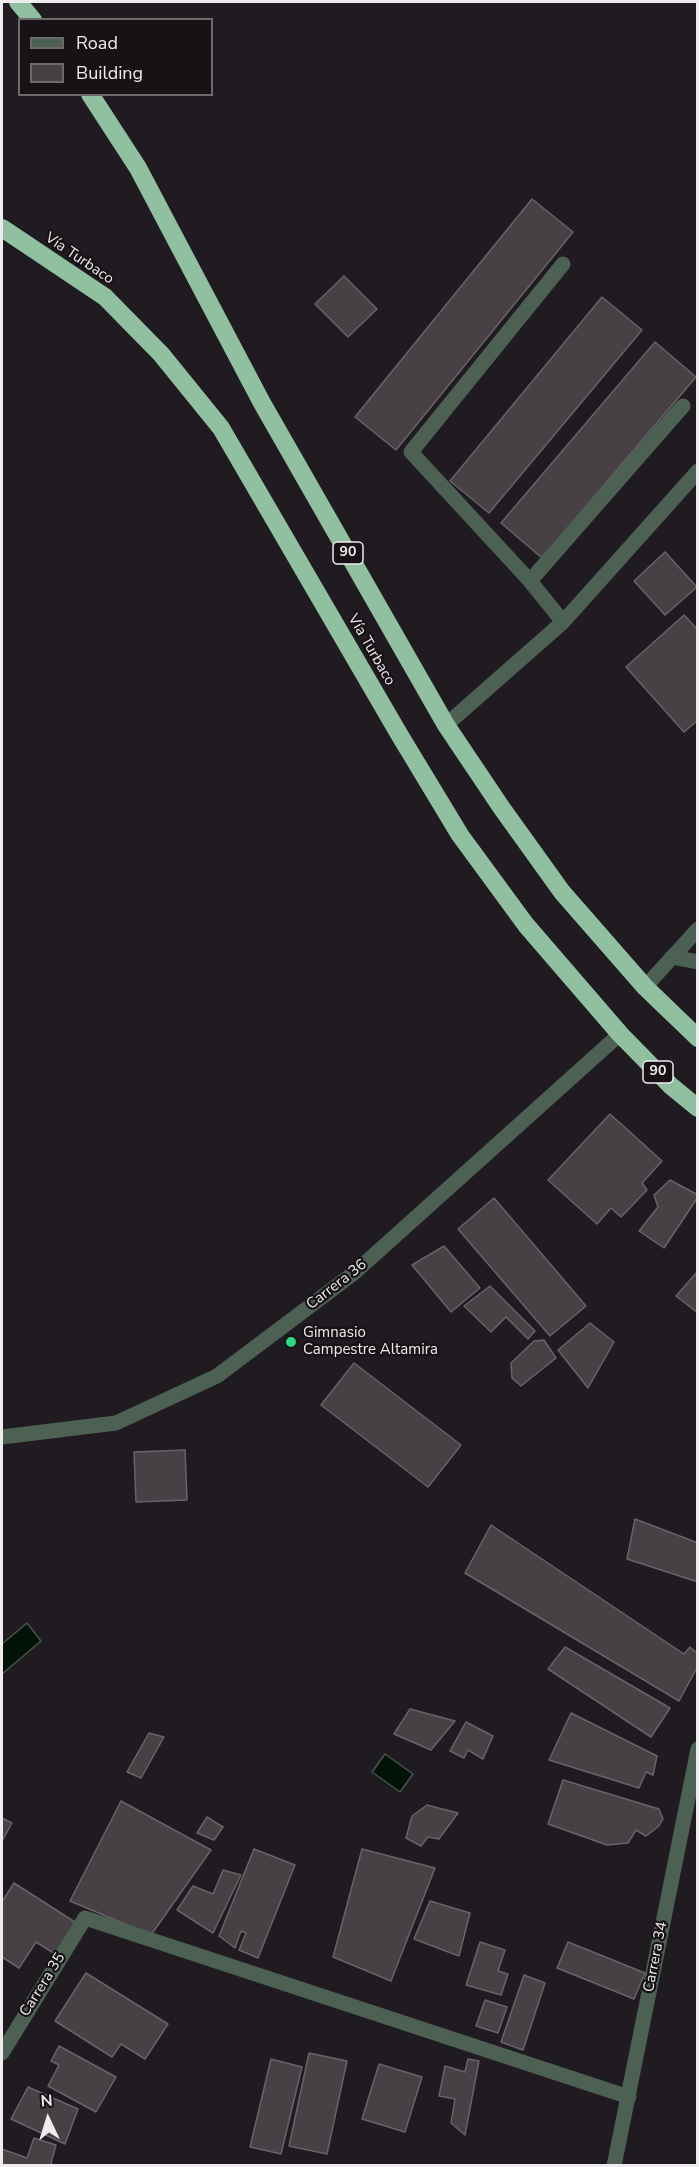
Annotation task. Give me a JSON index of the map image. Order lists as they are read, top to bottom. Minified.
{"streets":{"highway":["Vía Turbaco","90"],"street":["Carrera 36","Carrera 34","Carrera 35"]},"crossings":[["Vía Turbaco","Carrera 36"],["Carrera 34","Carrera 35"]],"places":["Gimnasio Campestre Altamira"],"legend":["Road","Building"],"north":"top"}
